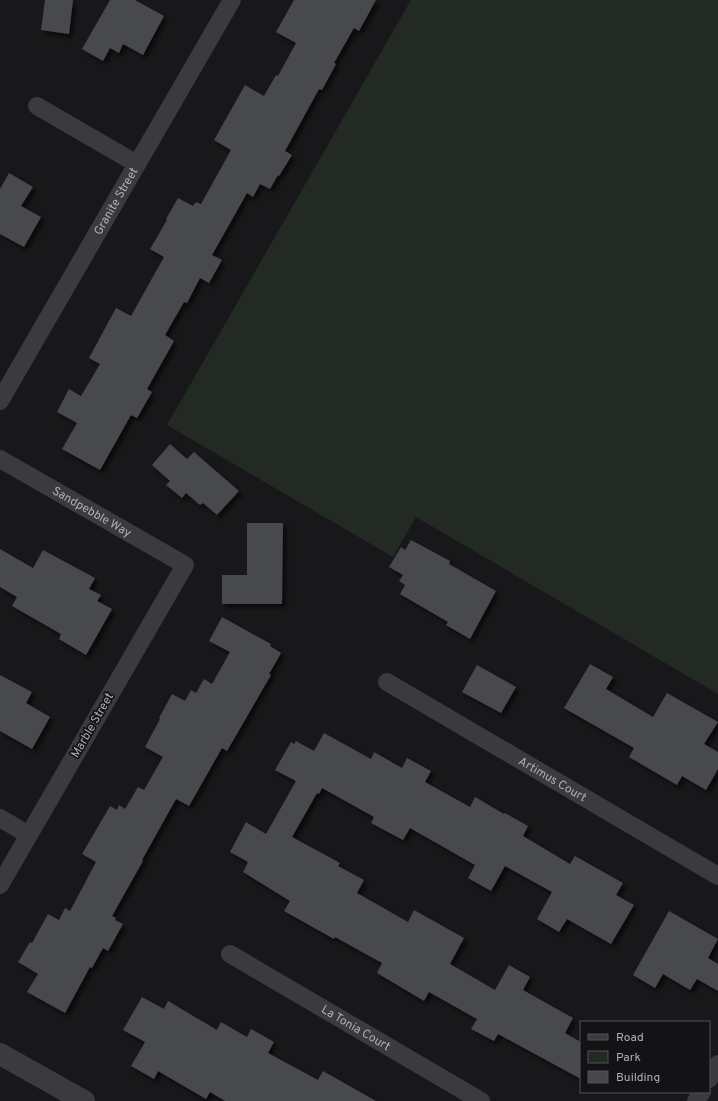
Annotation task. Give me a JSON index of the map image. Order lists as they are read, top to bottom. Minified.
{"streets":{"street":["Granite Street","Sandpebble Way","Marble Street","Artimus Court","La Tonia Court"]},"crossings":[["Sandpebble Way","Marble Street"]],"legend":["Road","Park","Building"]}
